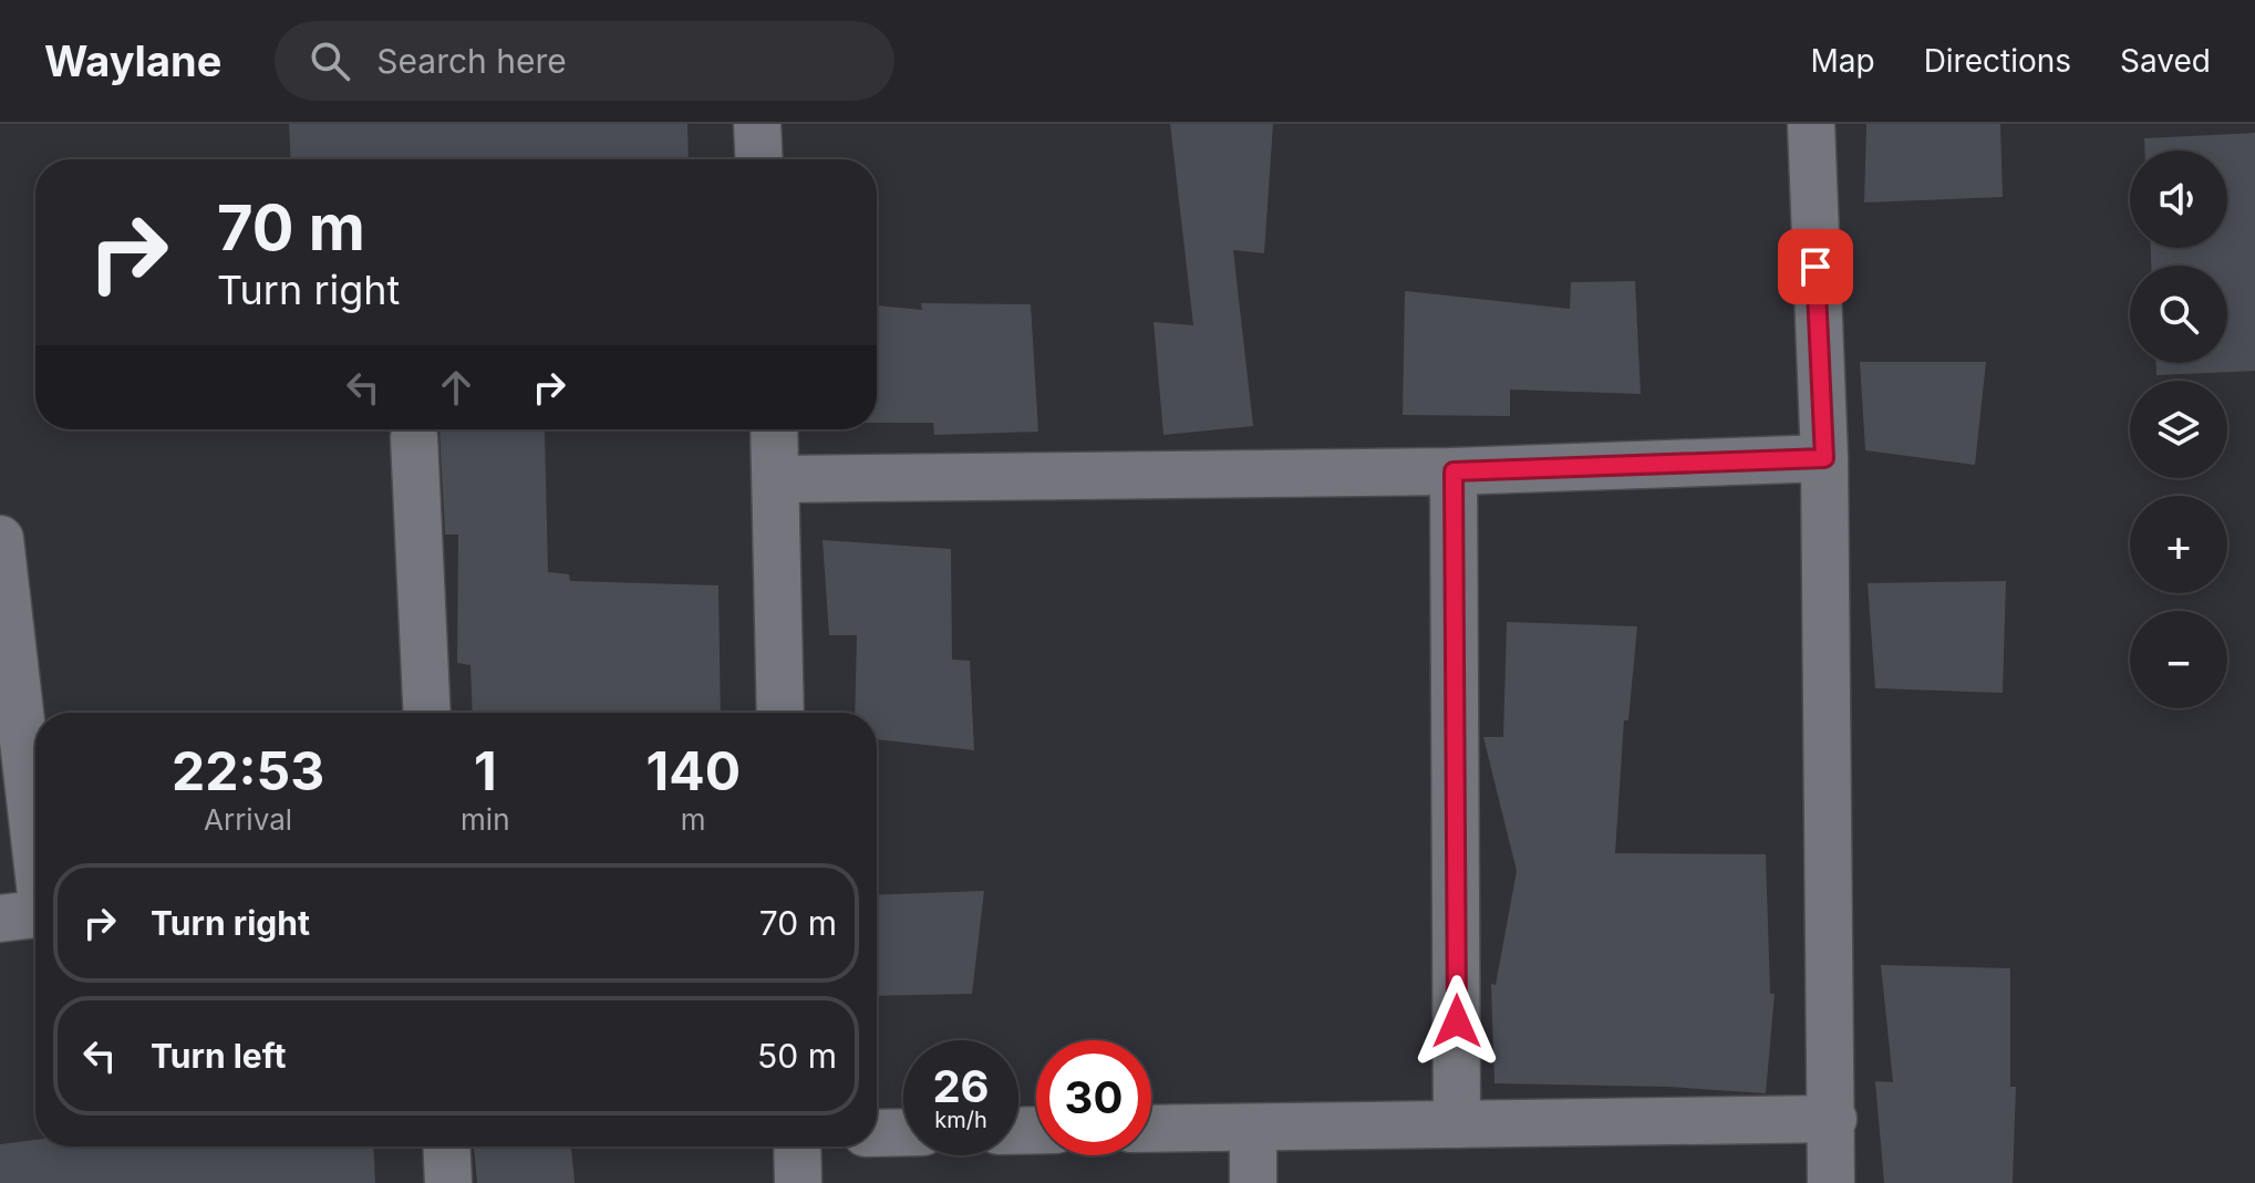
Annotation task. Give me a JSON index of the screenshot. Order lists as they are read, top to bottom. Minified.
{"page":{"header":"Waylane","search":"Search here","nav":["Map","Directions","Saved"],"map_buttons":["+","−"],"turn":["70 m","Turn right"],"eta":["22:53","Arrival","1","min","140","m"],"list":[{"name":"Turn right","value":"70 m"},{"name":"Turn left","value":"50 m"}],"speed":"26 km/h","limit":"30"}}
